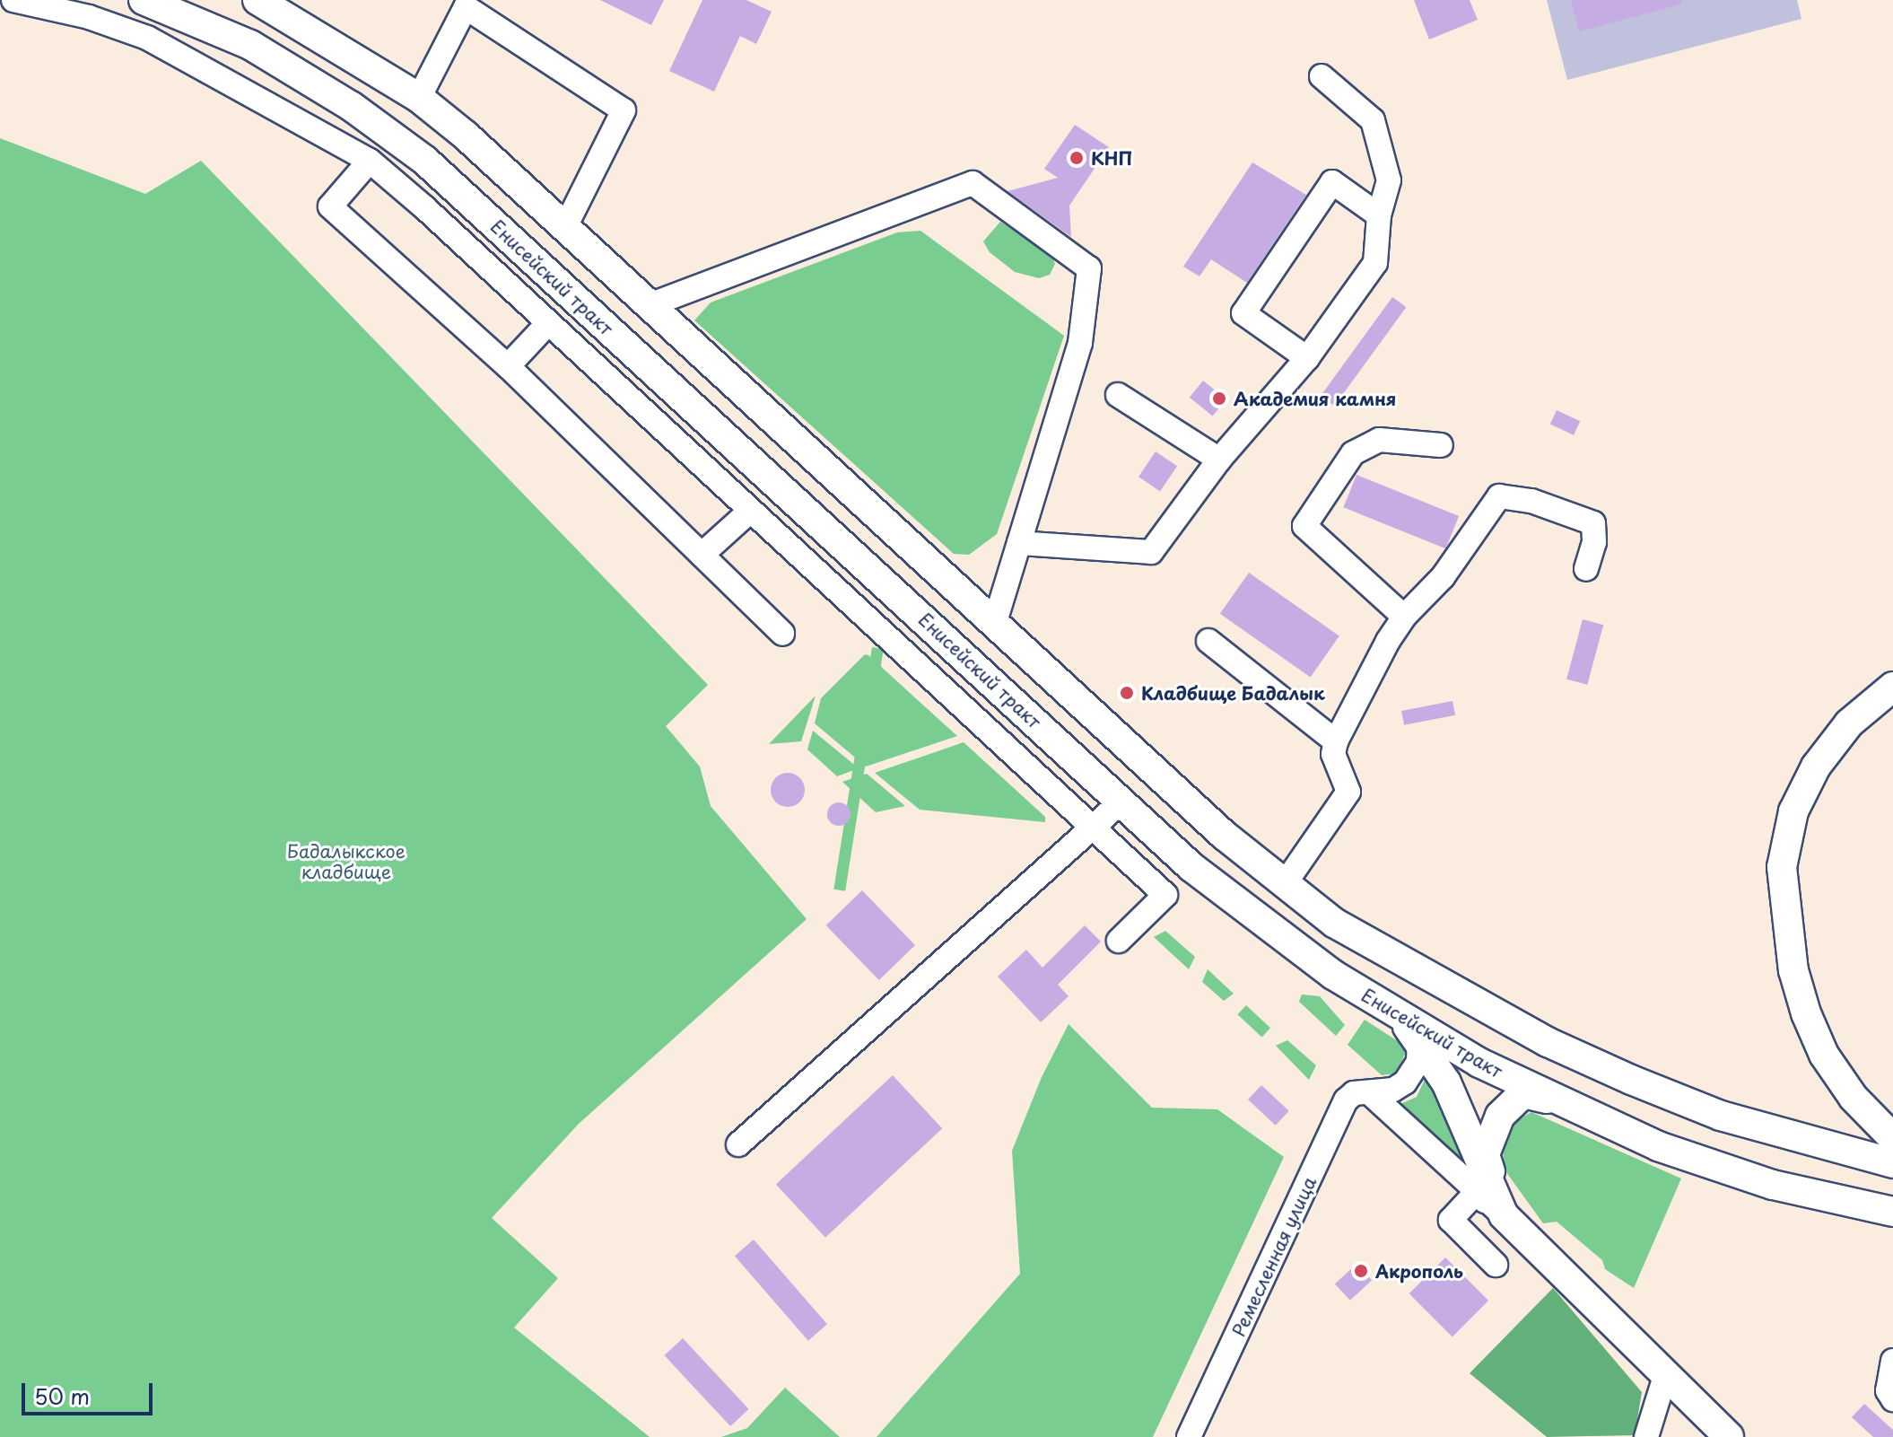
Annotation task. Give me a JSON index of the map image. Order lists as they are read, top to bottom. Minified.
{"streets":{"main road":["Енисейский тракт"],"street":["Ремесленная улица"]},"parks":["Бадалыкское кладбище"],"places":["КНП","Академия камня","Кладбище Бадалык","Акрополь"],"scale_bar":"50 m"}
